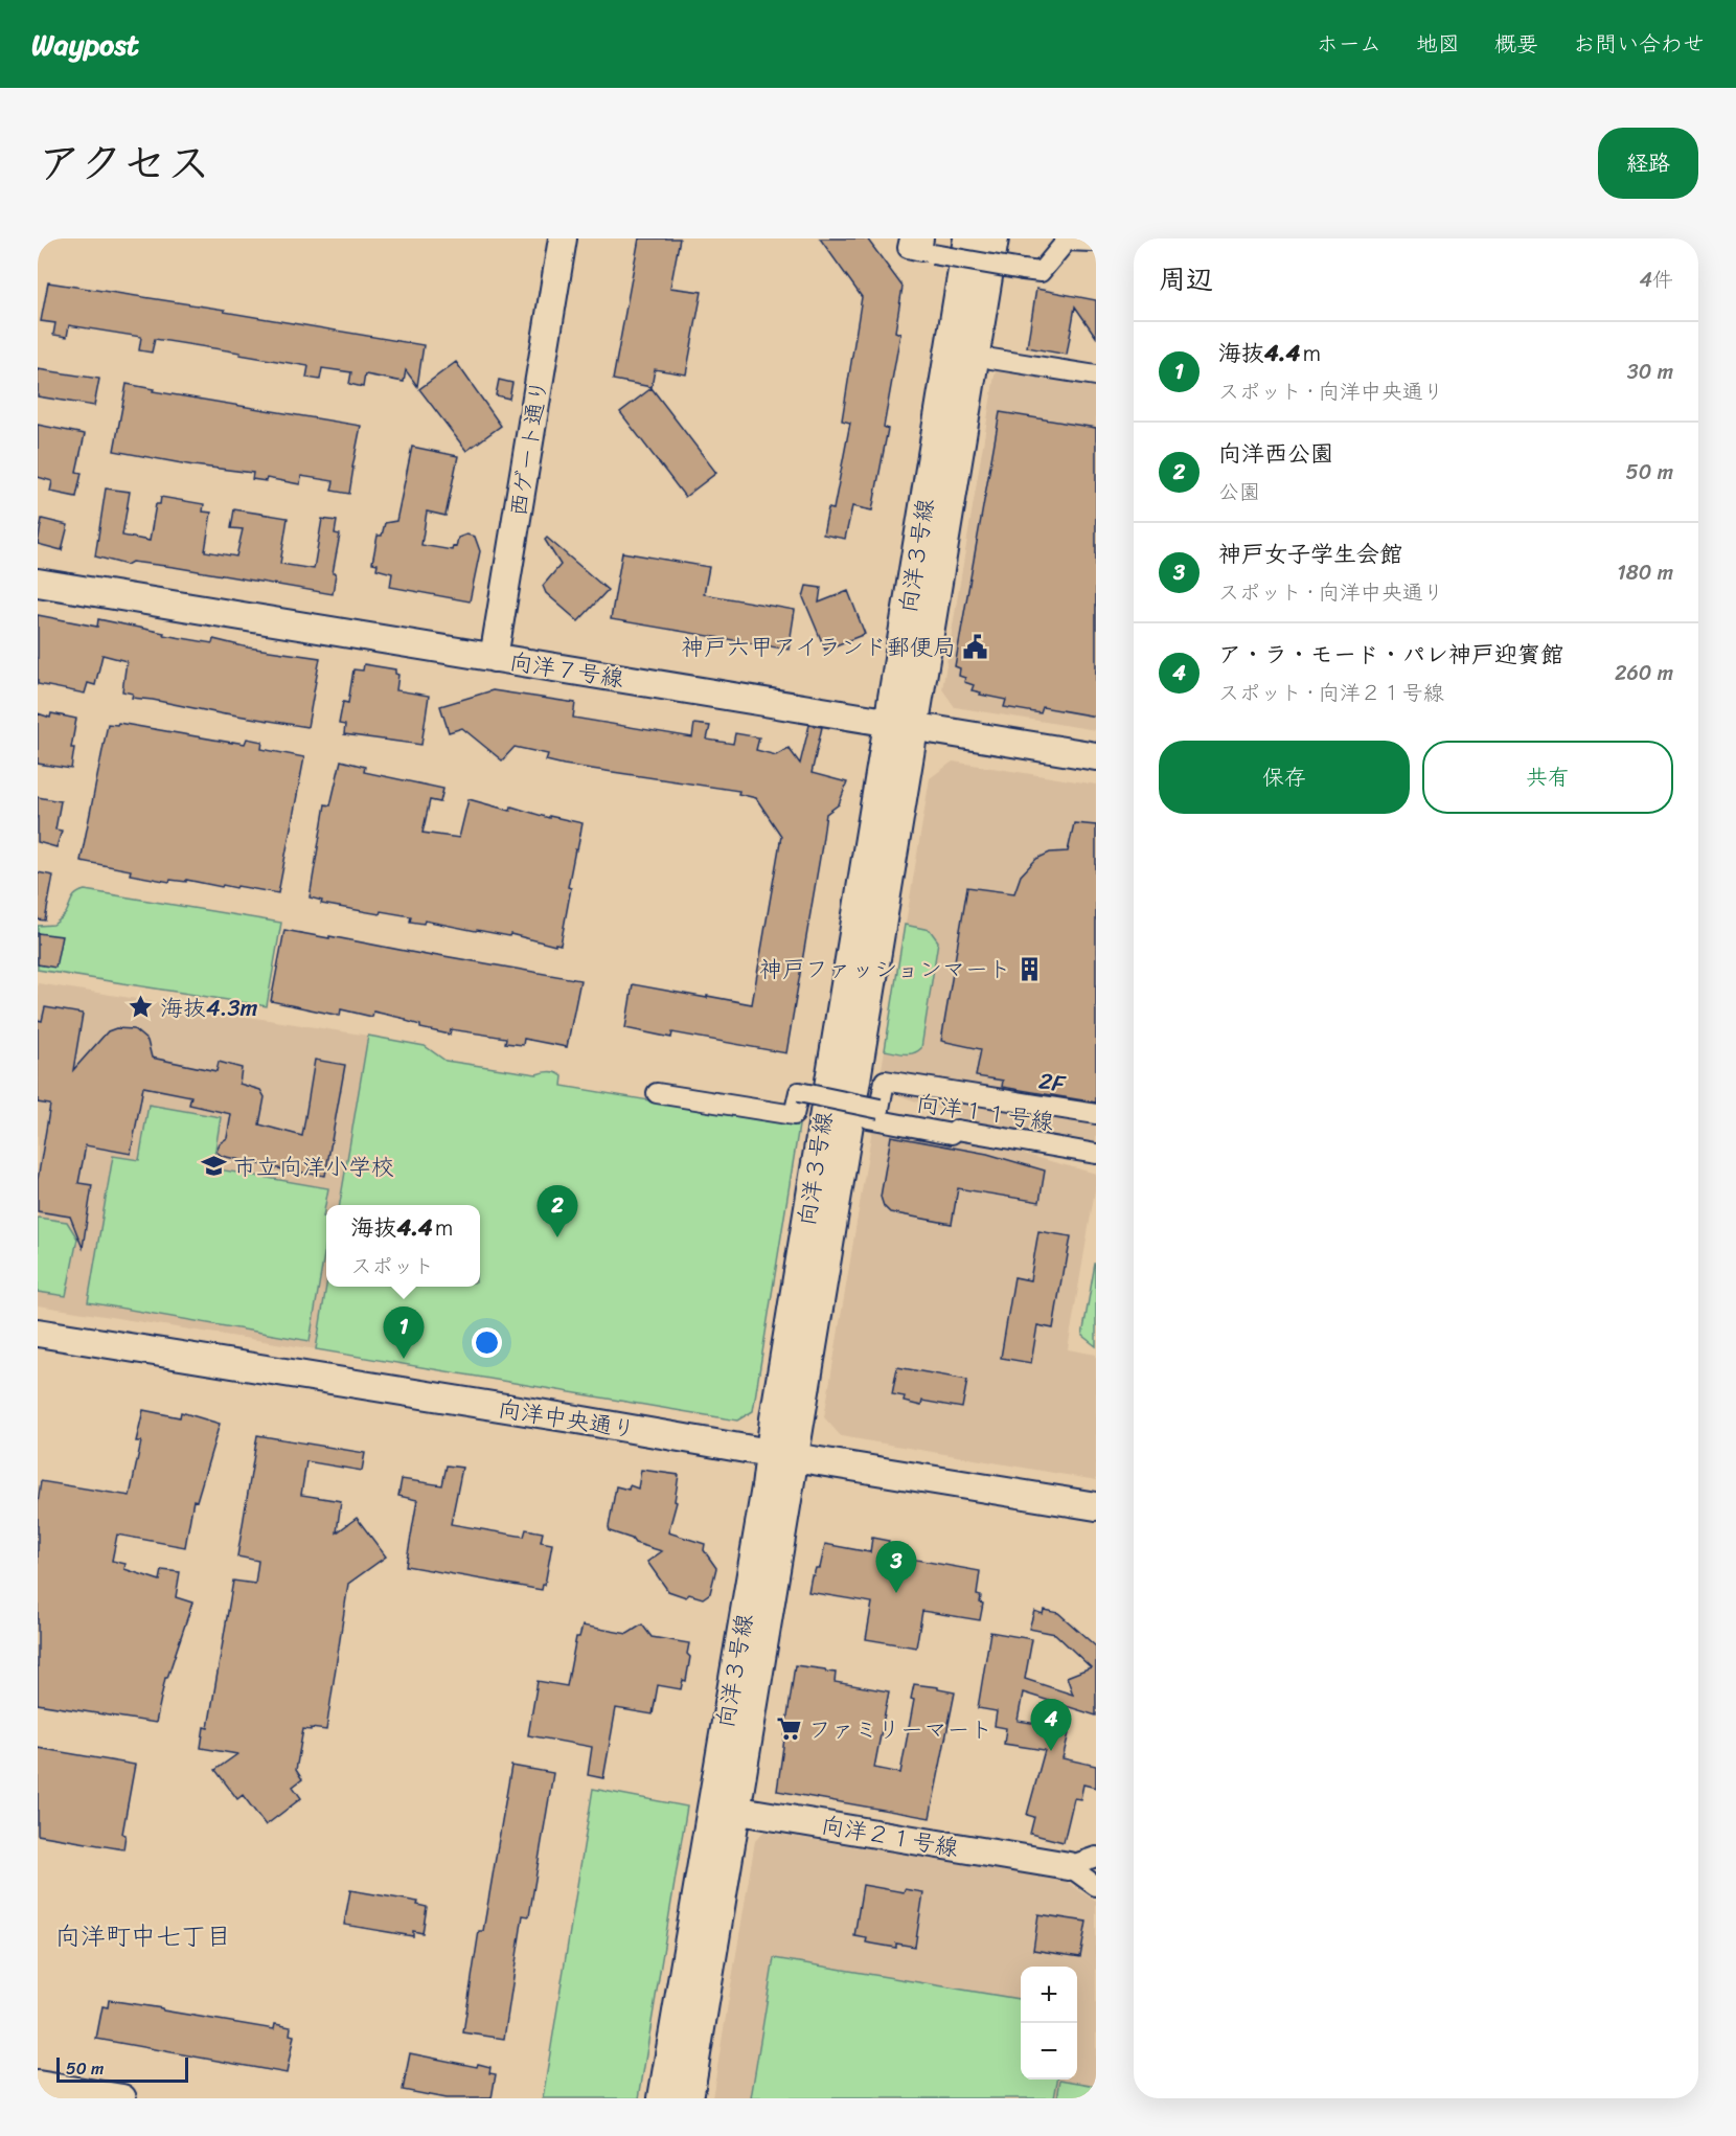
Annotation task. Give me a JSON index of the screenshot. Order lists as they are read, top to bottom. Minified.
{"streets":{"street":["西ゲート通り","向洋３号線","向洋７号線","2F","向洋１１号線","向洋中央通り","向洋２１号線"]},"crossings":[["西ゲート通り","向洋７号線"],["向洋３号線","向洋７号線"],["向洋３号線","向洋中央通り"],["向洋３号線","向洋２１号線"],["2F","向洋１１号線"]],"districts":["向洋町中七丁目"],"places":{"public building":["神戸六甲アイランド郵便局"],"building":["神戸ファッションマート"],"place":["海抜4.3m"],"school or university":["市立向洋小学校"],"supermarket":["ファミリーマート"]},"scale_bar":"50 m","page":{"header":"Waypost","nav":["ホーム","地図","概要","お問い合わせ"],"title":"アクセス","buttons":["経路",["保存","共有"]],"heading":["周辺","4件"],"list":[{"mark":"1","name":"海抜4.4ｍ","note":"スポット · 向洋中央通り","value":"30 m"},{"mark":"2","name":"向洋西公園","note":"公園","value":"50 m"},{"mark":"3","name":"神戸女子学生会館","note":"スポット · 向洋中央通り","value":"180 m"},{"mark":"4","name":"ア・ラ・モード・パレ神戸迎賓館","note":"スポット · 向洋２１号線","value":"260 m"}],"pins":["2","1","3","4"],"popup":["海抜4.4ｍ","スポット"],"map_buttons":["+","−"],"scale":"50 m"}}
